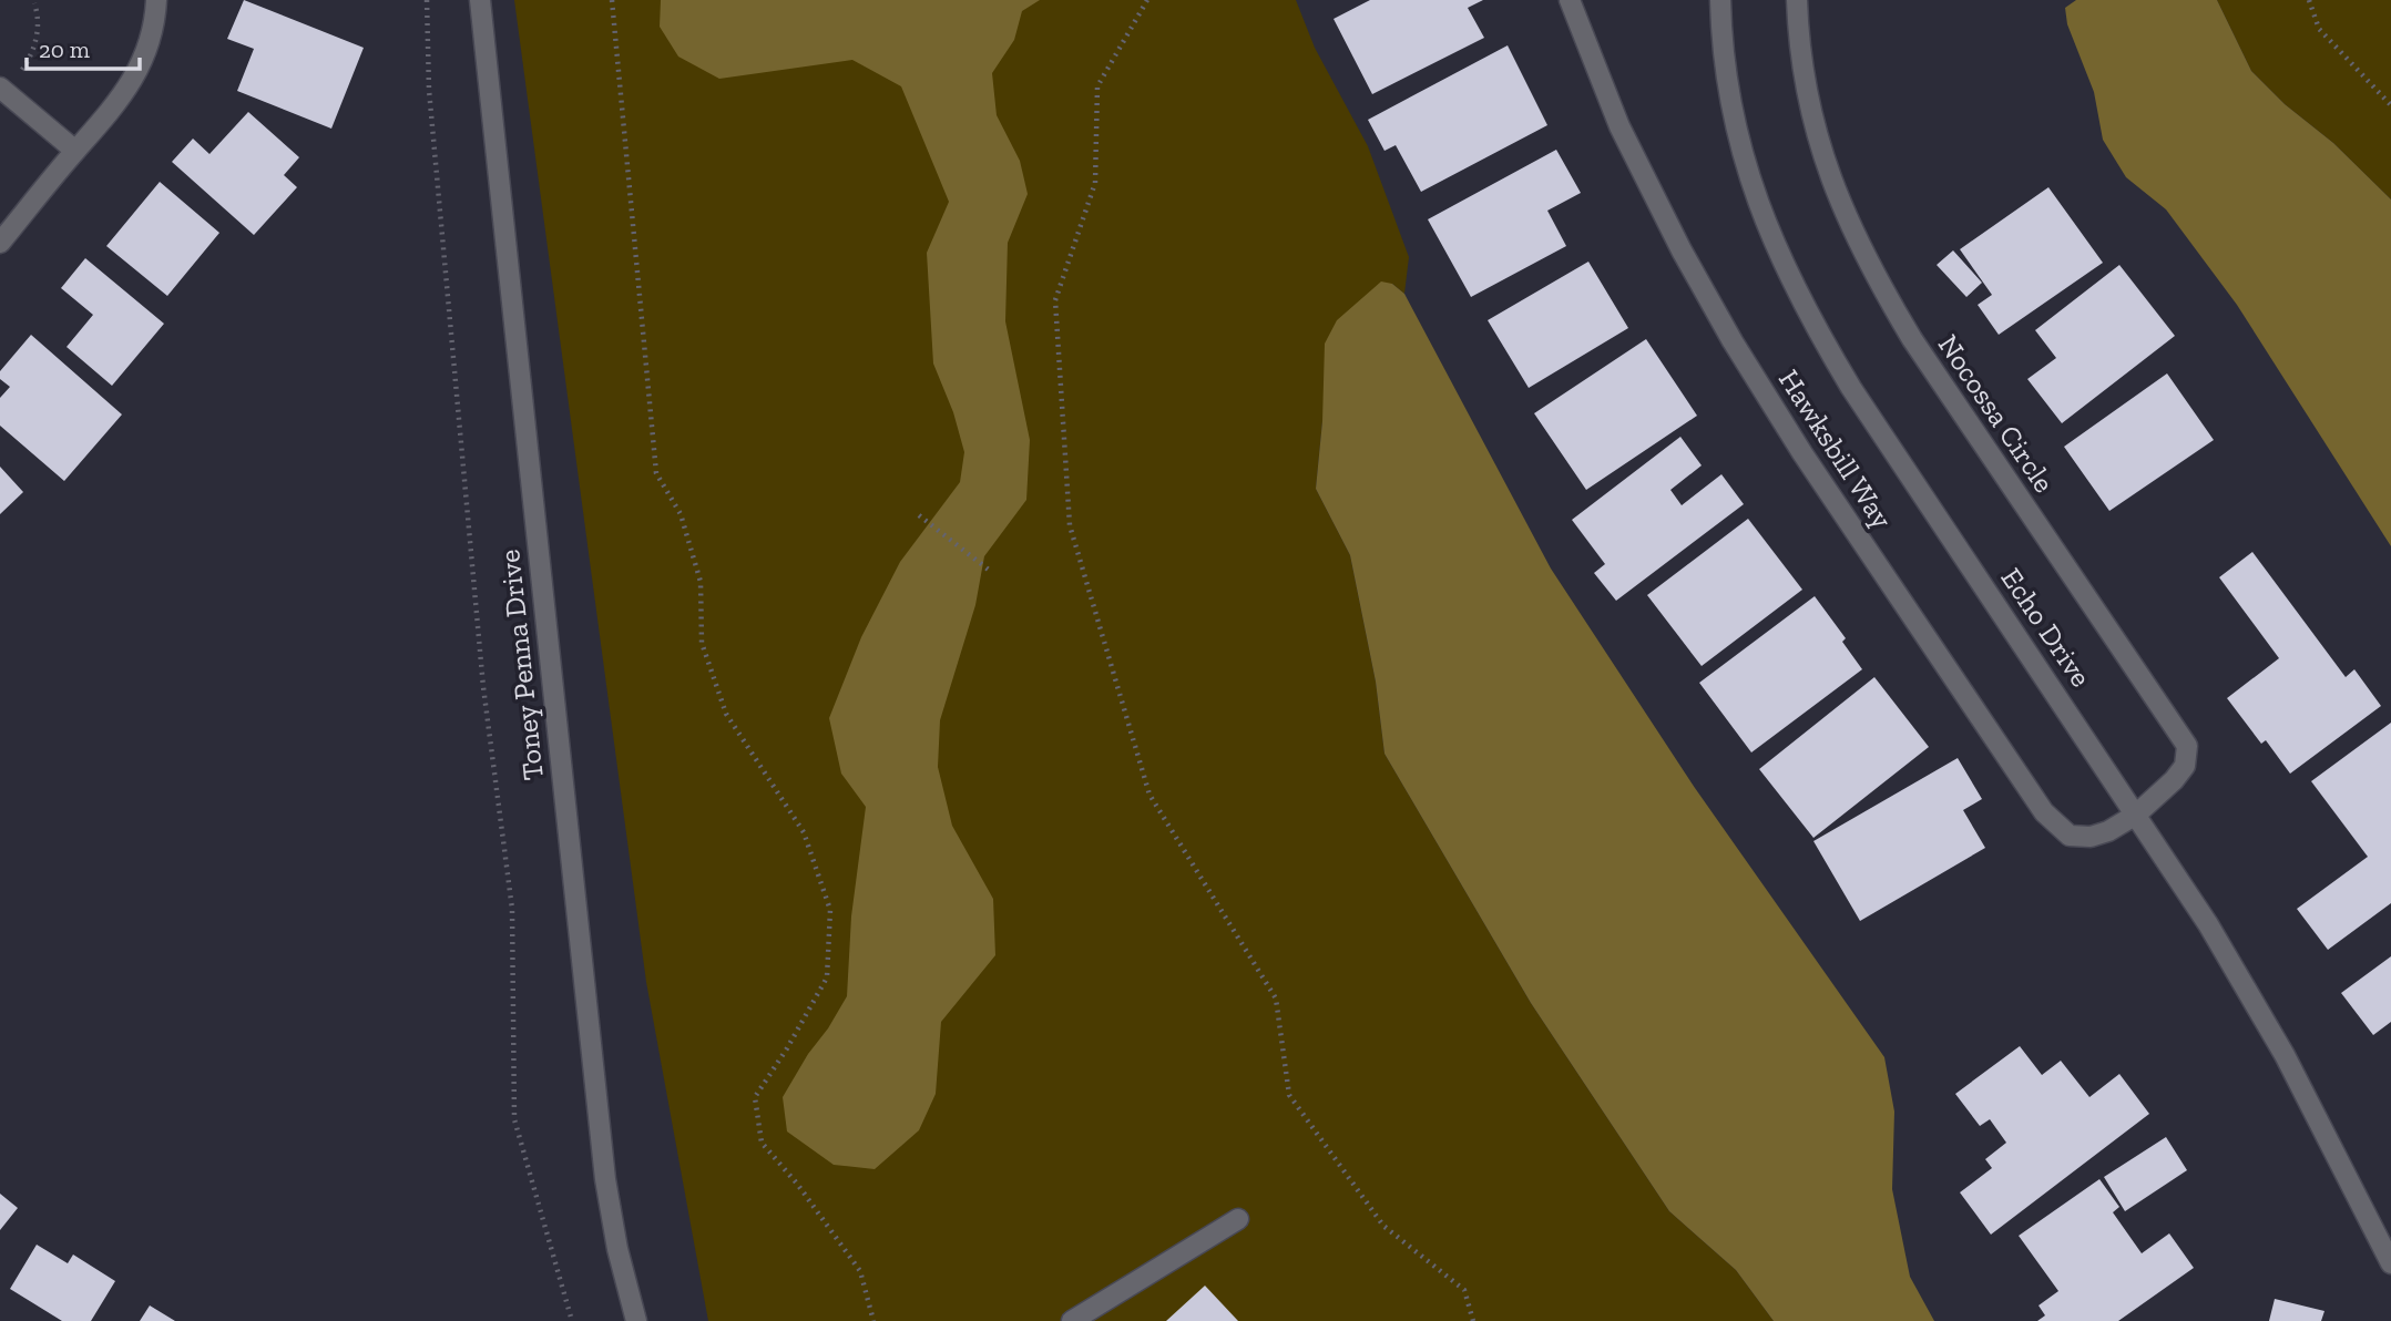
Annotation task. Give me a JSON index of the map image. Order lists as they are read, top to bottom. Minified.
{"streets":{"street":["Nocossa Circle","Hawksbill Way","Echo Drive","Toney Penna Drive"]},"crossings":[["Nocossa Circle","Hawksbill Way"],["Nocossa Circle","Echo Drive"],["Hawksbill Way","Echo Drive"]],"scale_bar":"20 m"}
